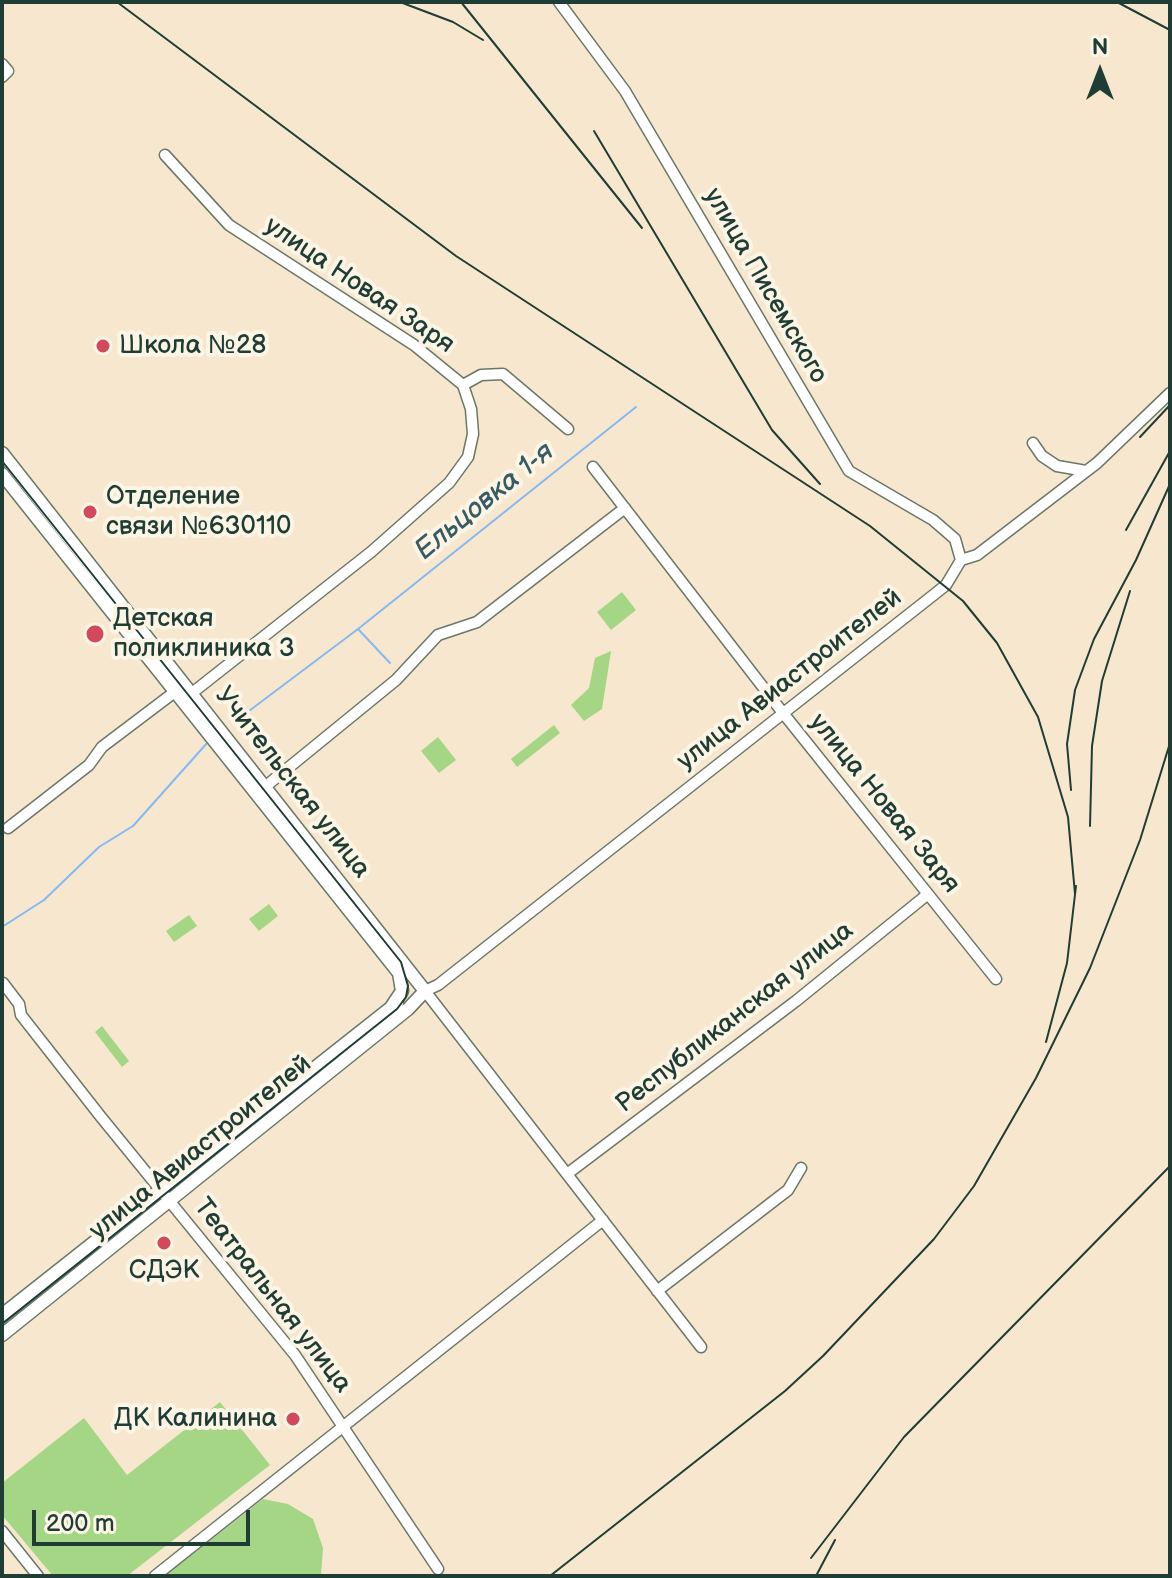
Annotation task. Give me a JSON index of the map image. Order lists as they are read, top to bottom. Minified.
{"streets":{"main road":["улица Авиастроителей","Учительская улица"],"street":["улица Новая Заря","улица Писемского","Республиканская улица","Театральная улица"]},"crossings":[["улица Новая Заря","улица Авиастроителей"],["улица Новая Заря","Республиканская улица"],["улица Писемского","улица Авиастроителей"],["улица Авиастроителей","Учительская улица"],["улица Авиастроителей","Театральная улица"],["Учительская улица","Республиканская улица"]],"water":["Ельцовка 1-я"],"places":["Школа №28","Отделение связи №630110","Детская поликлиника 3","СДЭК","ДК Калинина"],"scale_bar":"200 m","north":"top"}
